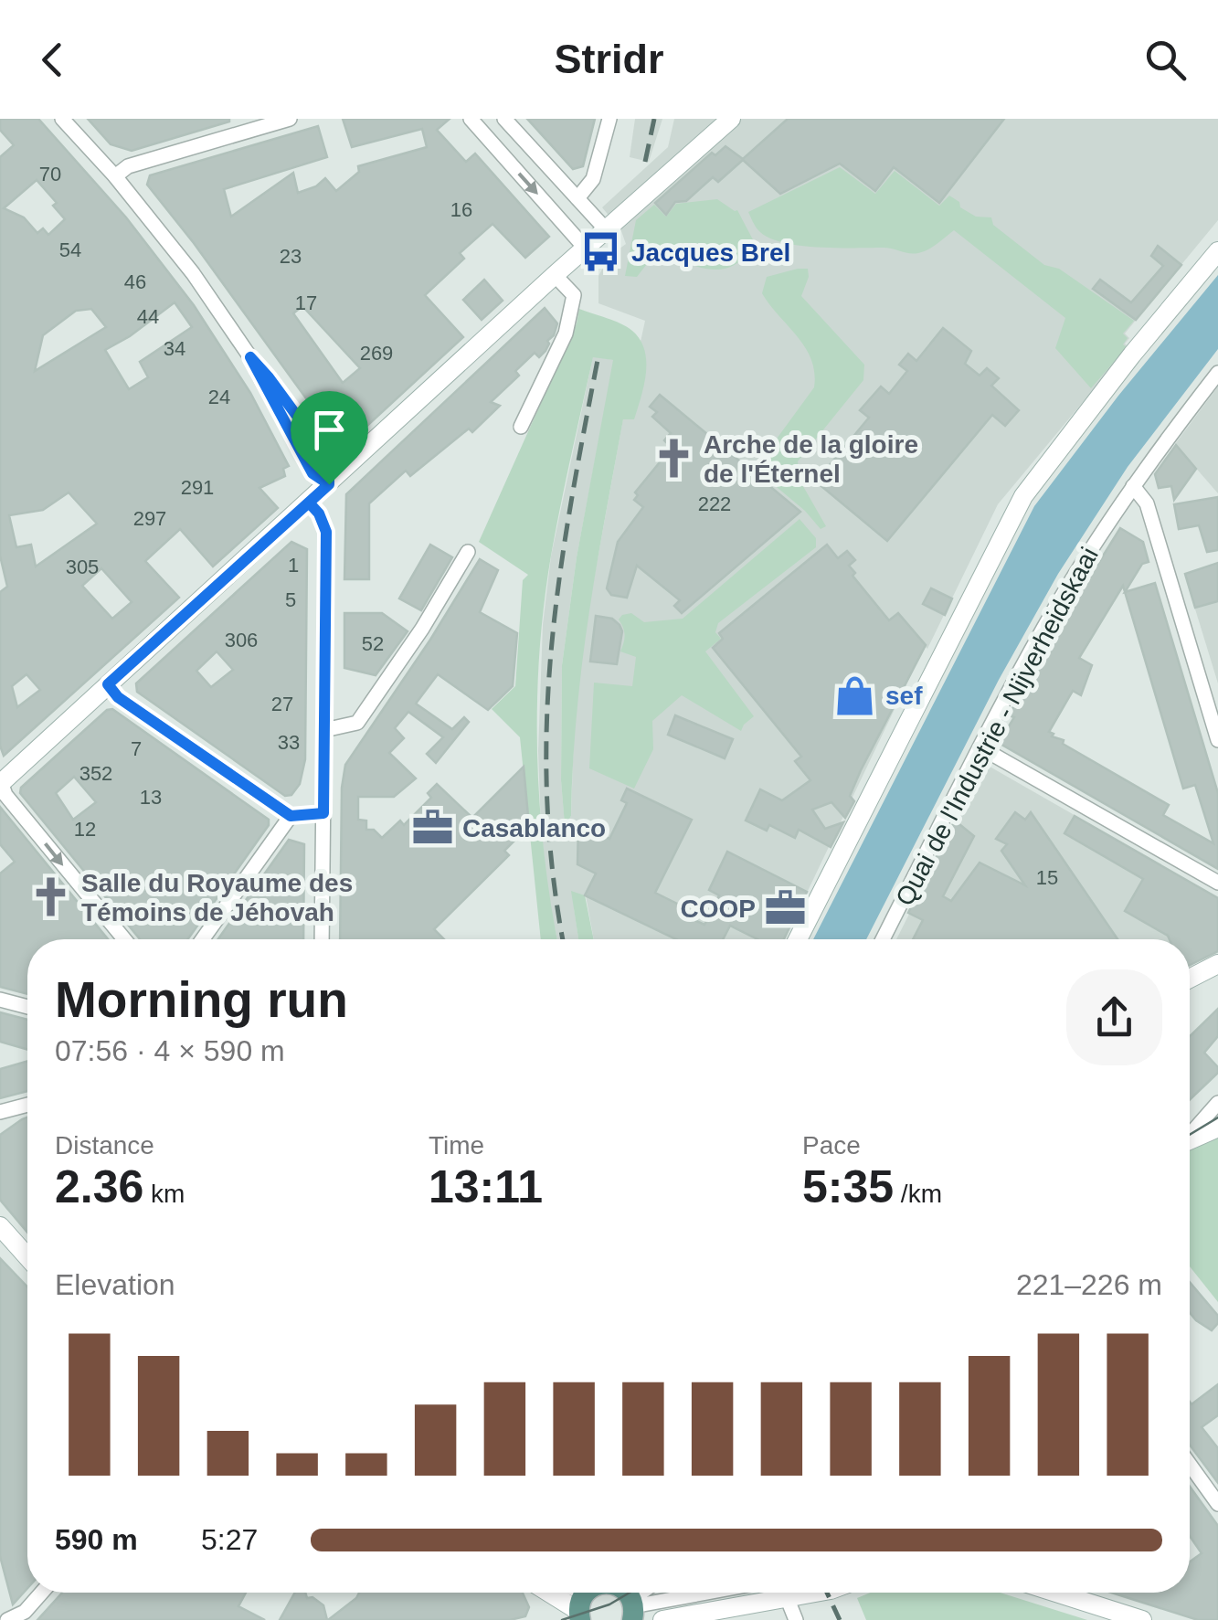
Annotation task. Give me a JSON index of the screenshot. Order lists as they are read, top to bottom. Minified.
{"streets":{"street":["Quai de l'Industrie - Nijverheidskaai"]},"places":{"bus stop":["Jacques Brel"],"church":["Arche de la gloire de l'Éternel","Salle du Royaume des Témoins de Jéhovah"],"shop":["sef"],"office":["Casablanco","COOP"]},"house_numbers":["70","16","54","23","46","17","44","34","269","24","291","222","297","1","305","5","306","52","27","33","7","352","13","12","15"],"page":{"header":"Stridr","heading":["Morning run","07:56 · 4 × 590 m"],"stats":[["Distance","2.36 km"],["Time","13:11"],["Pace","5:35 /km"]],"chart":["Elevation","221–226 m"],"list":[{"name":"590 m","note":"5:27"}]}}
